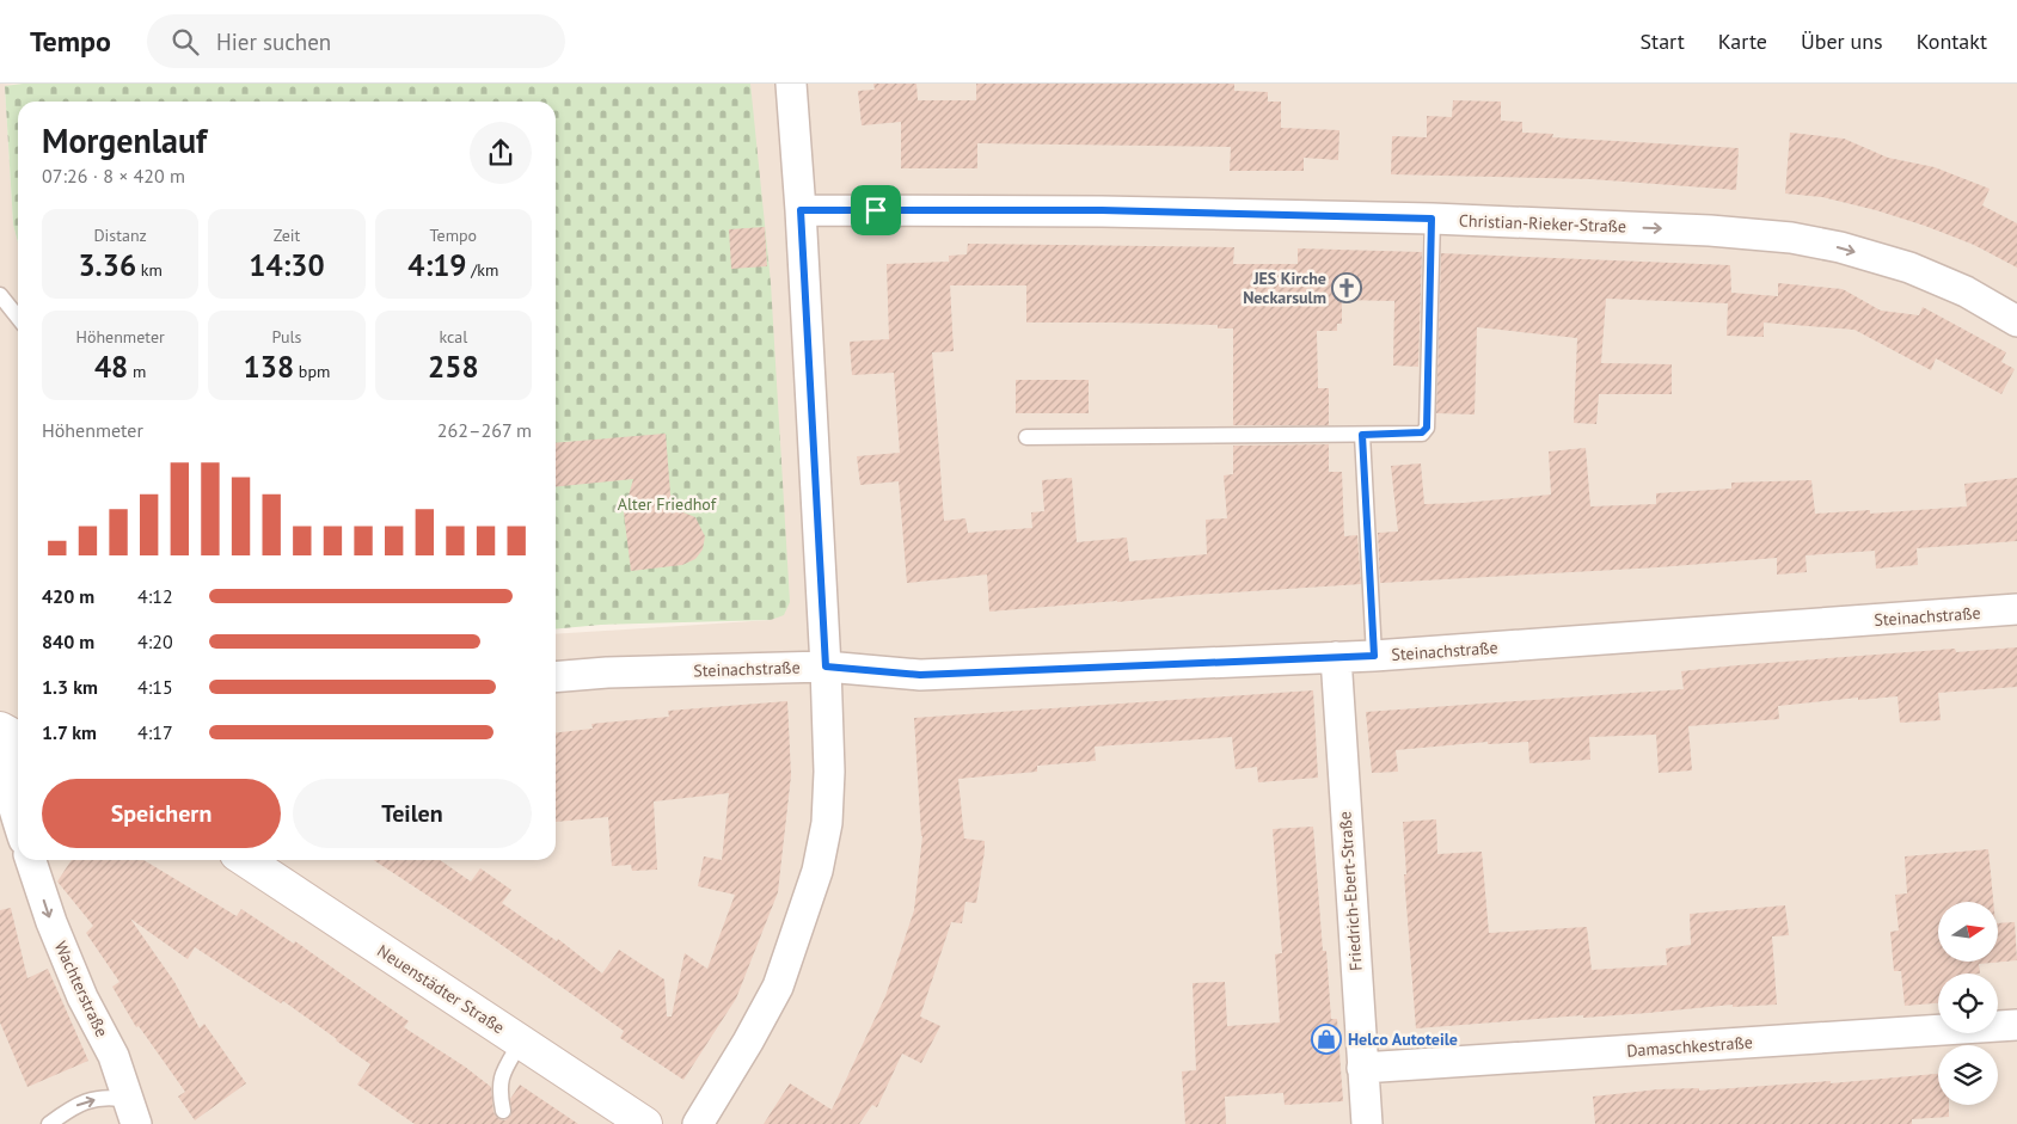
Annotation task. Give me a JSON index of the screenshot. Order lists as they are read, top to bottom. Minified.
{"streets":{"main road":["Neuenstädter Straße"],"street":["Christian-Rieker-Straße","Steinachstraße","Friedrich-Ebert-Straße","Wachterstraße","Damaschkestraße"]},"crossings":[["Steinachstraße","Friedrich-Ebert-Straße"],["Friedrich-Ebert-Straße","Damaschkestraße"]],"one_way":["Christian-Rieker-Straße","Wachterstraße"],"parks":["Alter Friedhof"],"places":{"church":["JES Kirche Neckarsulm"],"shop":["Helco Autoteile"]},"north":"right","page":{"header":"Tempo","search":"Hier suchen","nav":["Start","Karte","Über uns","Kontakt"],"heading":["Morgenlauf","07:26 · 8 × 420 m"],"stats":[["Distanz","3.36 km"],["Zeit","14:30"],["Tempo","4:19 /km"],["Höhenmeter","48 m"],["Puls","138 bpm"],["kcal","258"]],"chart":["Höhenmeter","262–267 m"],"list":[{"name":"420 m","note":"4:12"},{"name":"840 m","note":"4:20"},{"name":"1.3 km","note":"4:15"},{"name":"1.7 km","note":"4:17"}],"buttons":["Speichern","Teilen"]}}
